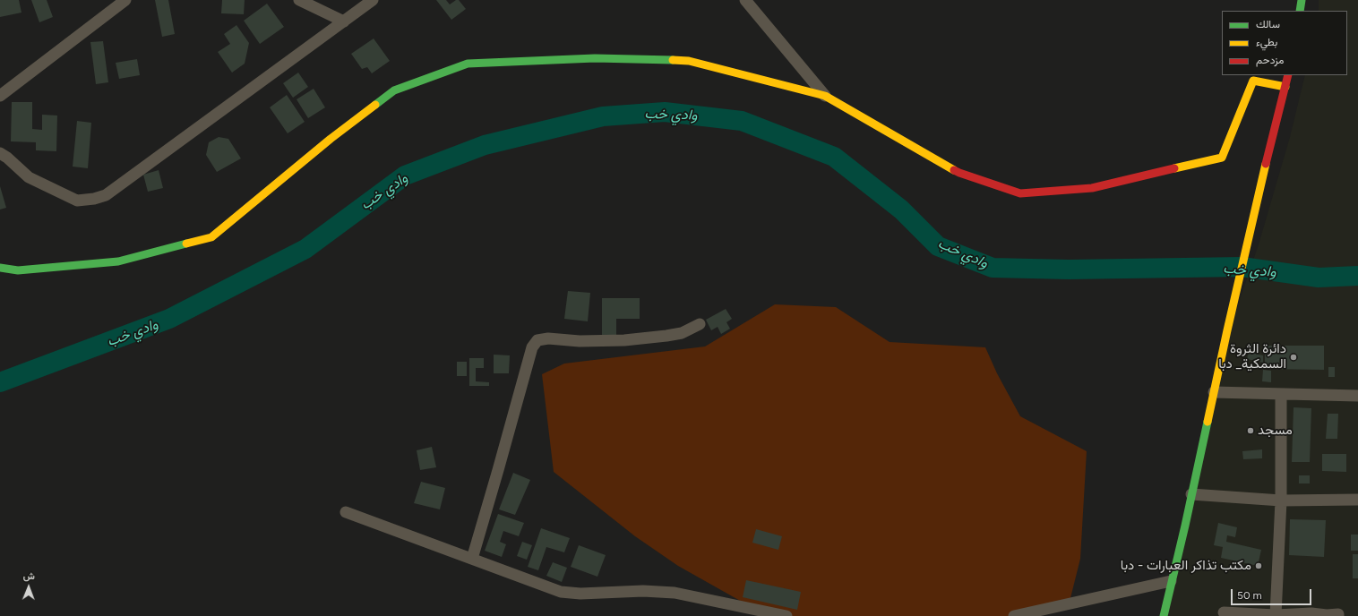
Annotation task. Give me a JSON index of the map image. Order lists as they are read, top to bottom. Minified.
{"water":["وادي خب"],"places":["دائرة الثروة السمكية_ دبا","مسجد","مكتب تذاكر العبارات - دبا"],"legend":["سالك","بطيء","مزدحم"],"scale_bar":"50 m","north":"top"}
